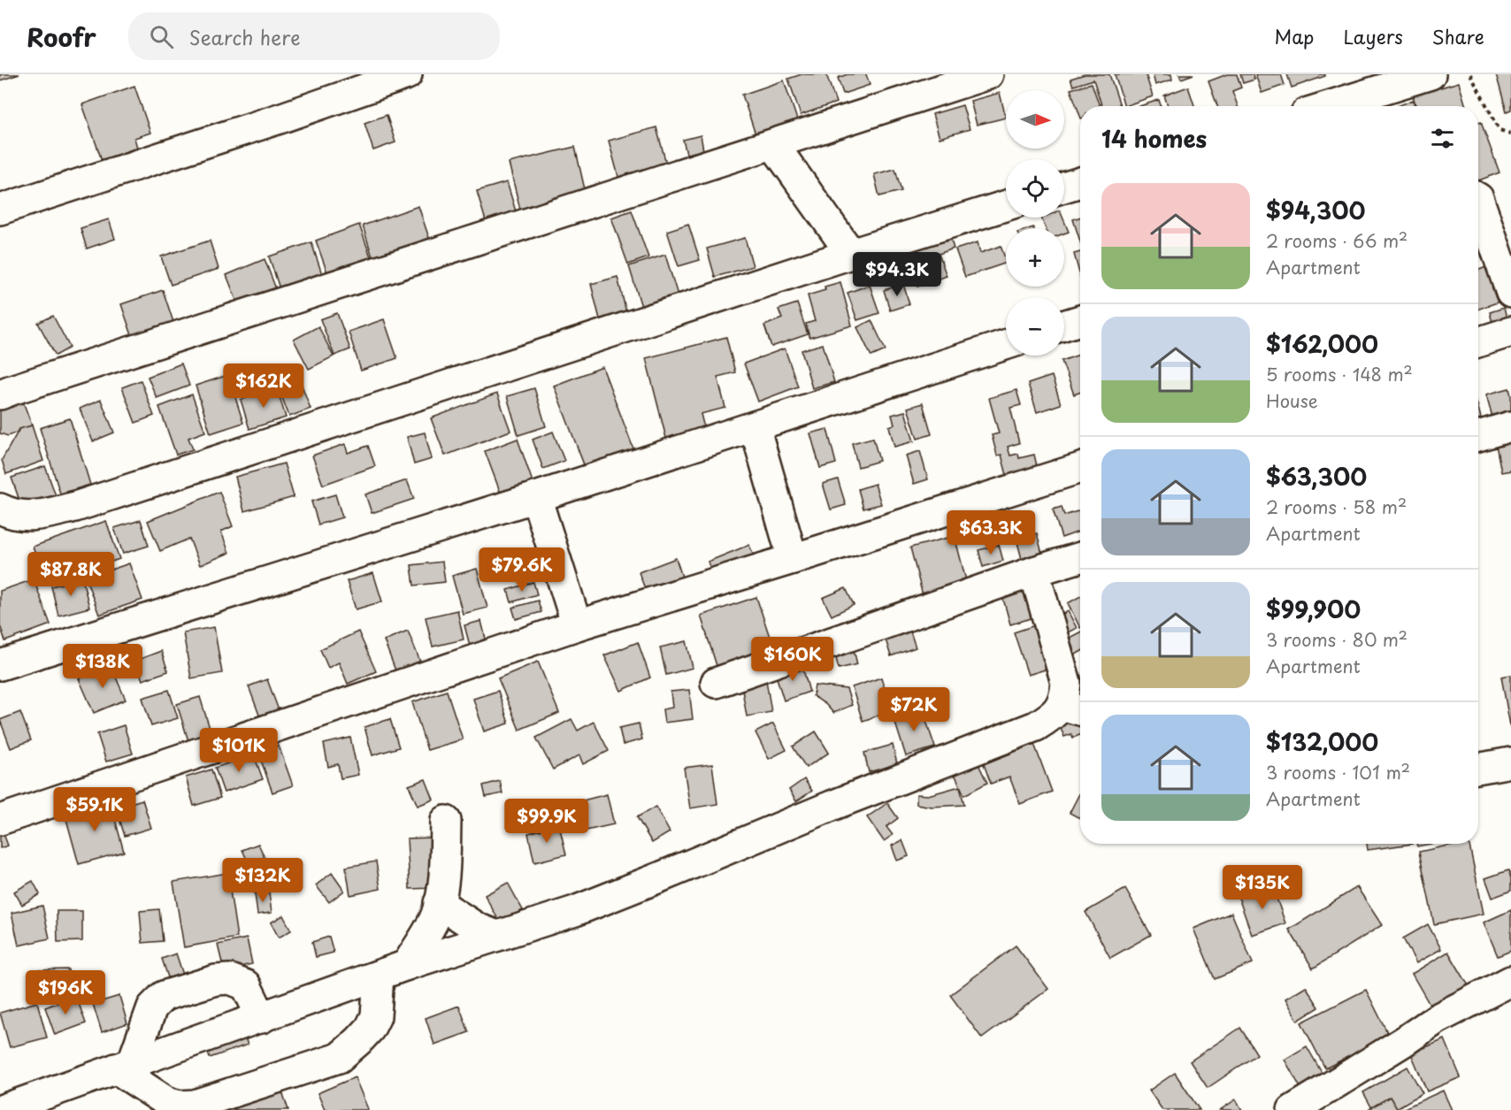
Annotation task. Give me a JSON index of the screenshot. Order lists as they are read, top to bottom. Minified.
{"north":"right","page":{"header":"Roofr","search":"Search here","nav":["Map","Layers","Share"],"map_buttons":["+","−"],"heading":"14 homes","list":[{"name":"$94,300","note":"2 rooms · 66 m² · Apartment"},{"name":"$162,000","note":"5 rooms · 148 m² · House"},{"name":"$63,300","note":"2 rooms · 58 m² · Apartment"},{"name":"$99,900","note":"3 rooms · 80 m² · Apartment"},{"name":"$132,000","note":"3 rooms · 101 m² · Apartment"}],"price":["$94.3K","$162K","$63.3K","$79.6K","$87.8K","$160K","$138K","$72K","$101K","$59.1K","$99.9K","$132K","$135K","$196K"]}}
